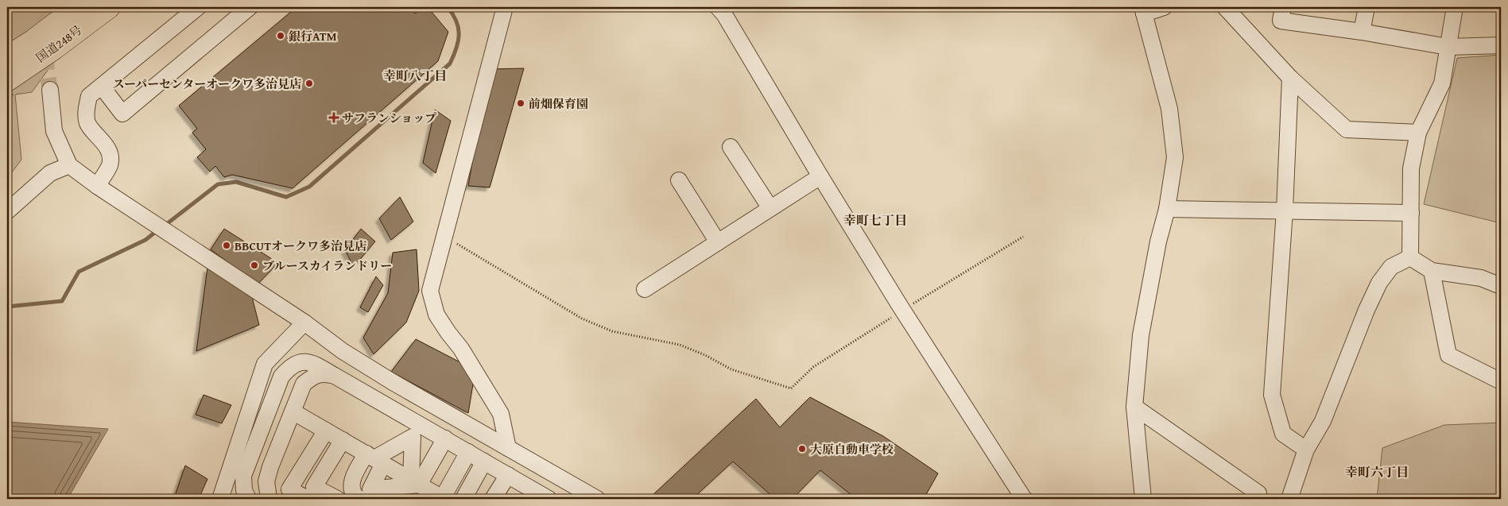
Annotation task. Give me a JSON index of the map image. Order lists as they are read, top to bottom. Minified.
{"streets":{"highway":["国道248号"]},"districts":["幸町八丁目","幸町七丁目","幸町六丁目"],"places":{"other":["銀行ATM","スーパーセンターオークワ多治見店","前畑保育園","BBCUTオークワ多治見店","ブルースカイランドリー","大原自動車学校"],"health":["サフランショップ"]}}
